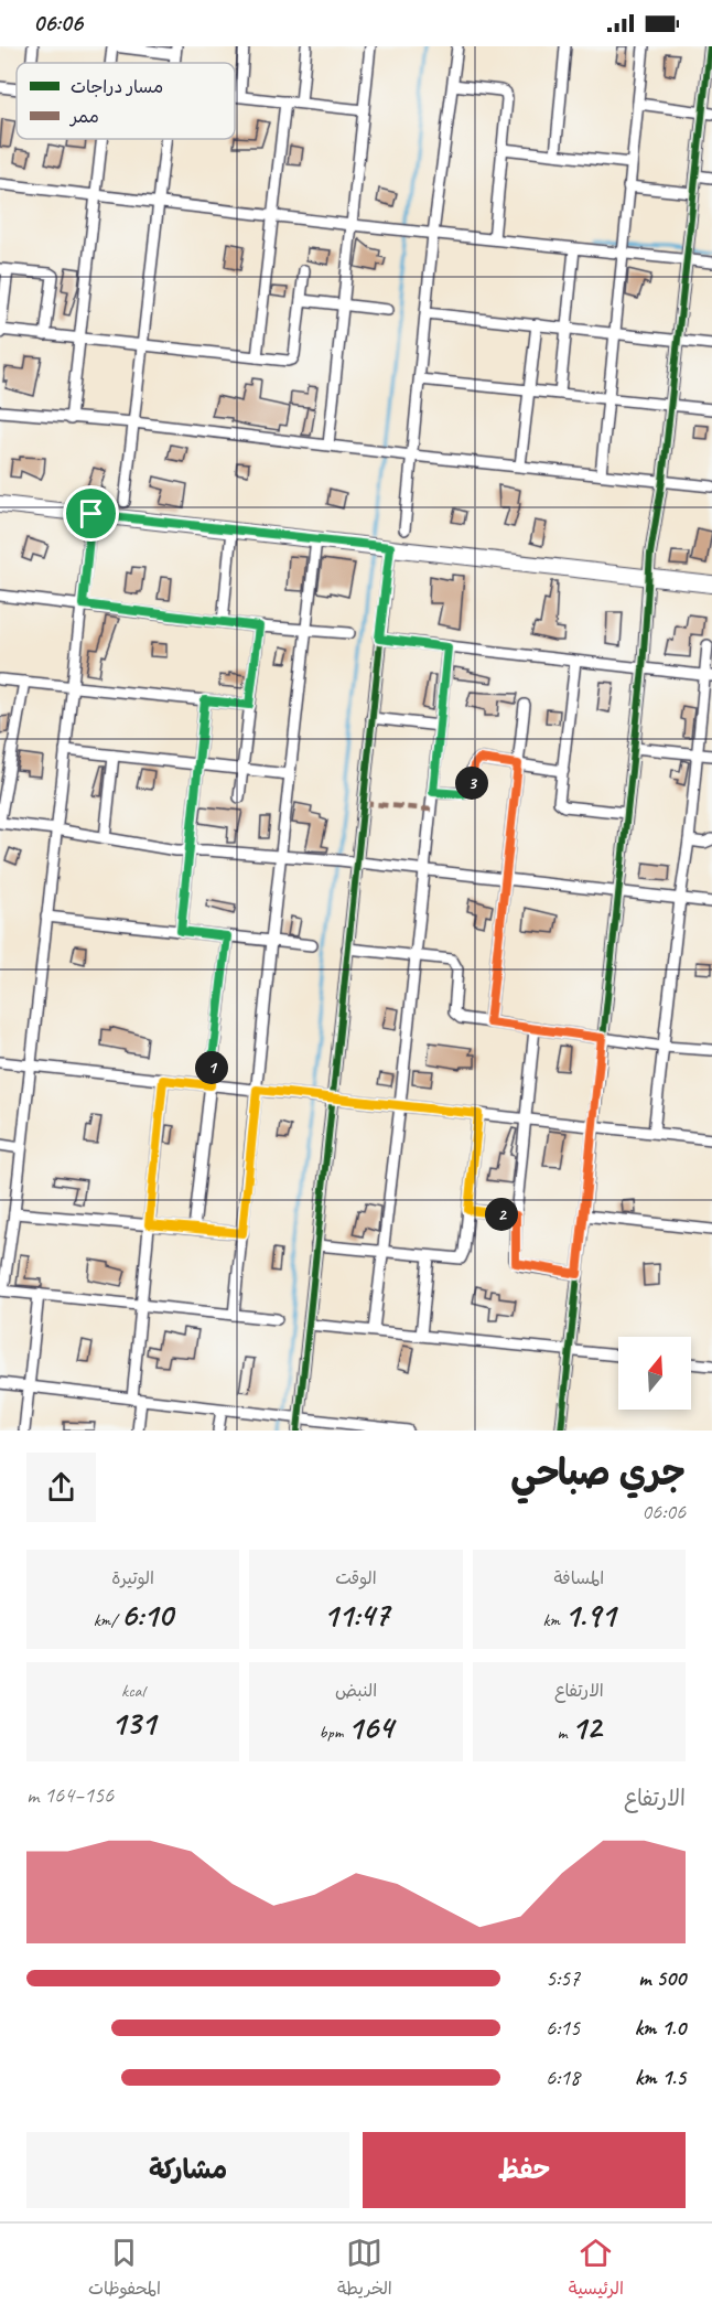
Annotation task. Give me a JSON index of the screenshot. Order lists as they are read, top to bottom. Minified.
{"legend":["مسار دراجات","ممر"],"north":"top","page":{"status":"06:06","pins":["3","1","2"],"heading":["جري صباحي","06:06"],"stats":[["المسافة","1.91 km"],["الوقت","11:47"],["الوتيرة","6:10 /km"],["الارتفاع","12 m"],["النبض","164 bpm"],["kcal","131"]],"chart":["الارتفاع","156–164 m"],"list":[{"name":"500 m","note":"5:57"},{"name":"1.0 km","note":"6:15"},{"name":"1.5 km","note":"6:18"}],"buttons":["حفظ","مشاركة"],"tabs":["الرئيسية","الخريطة","المحفوظات"]}}
